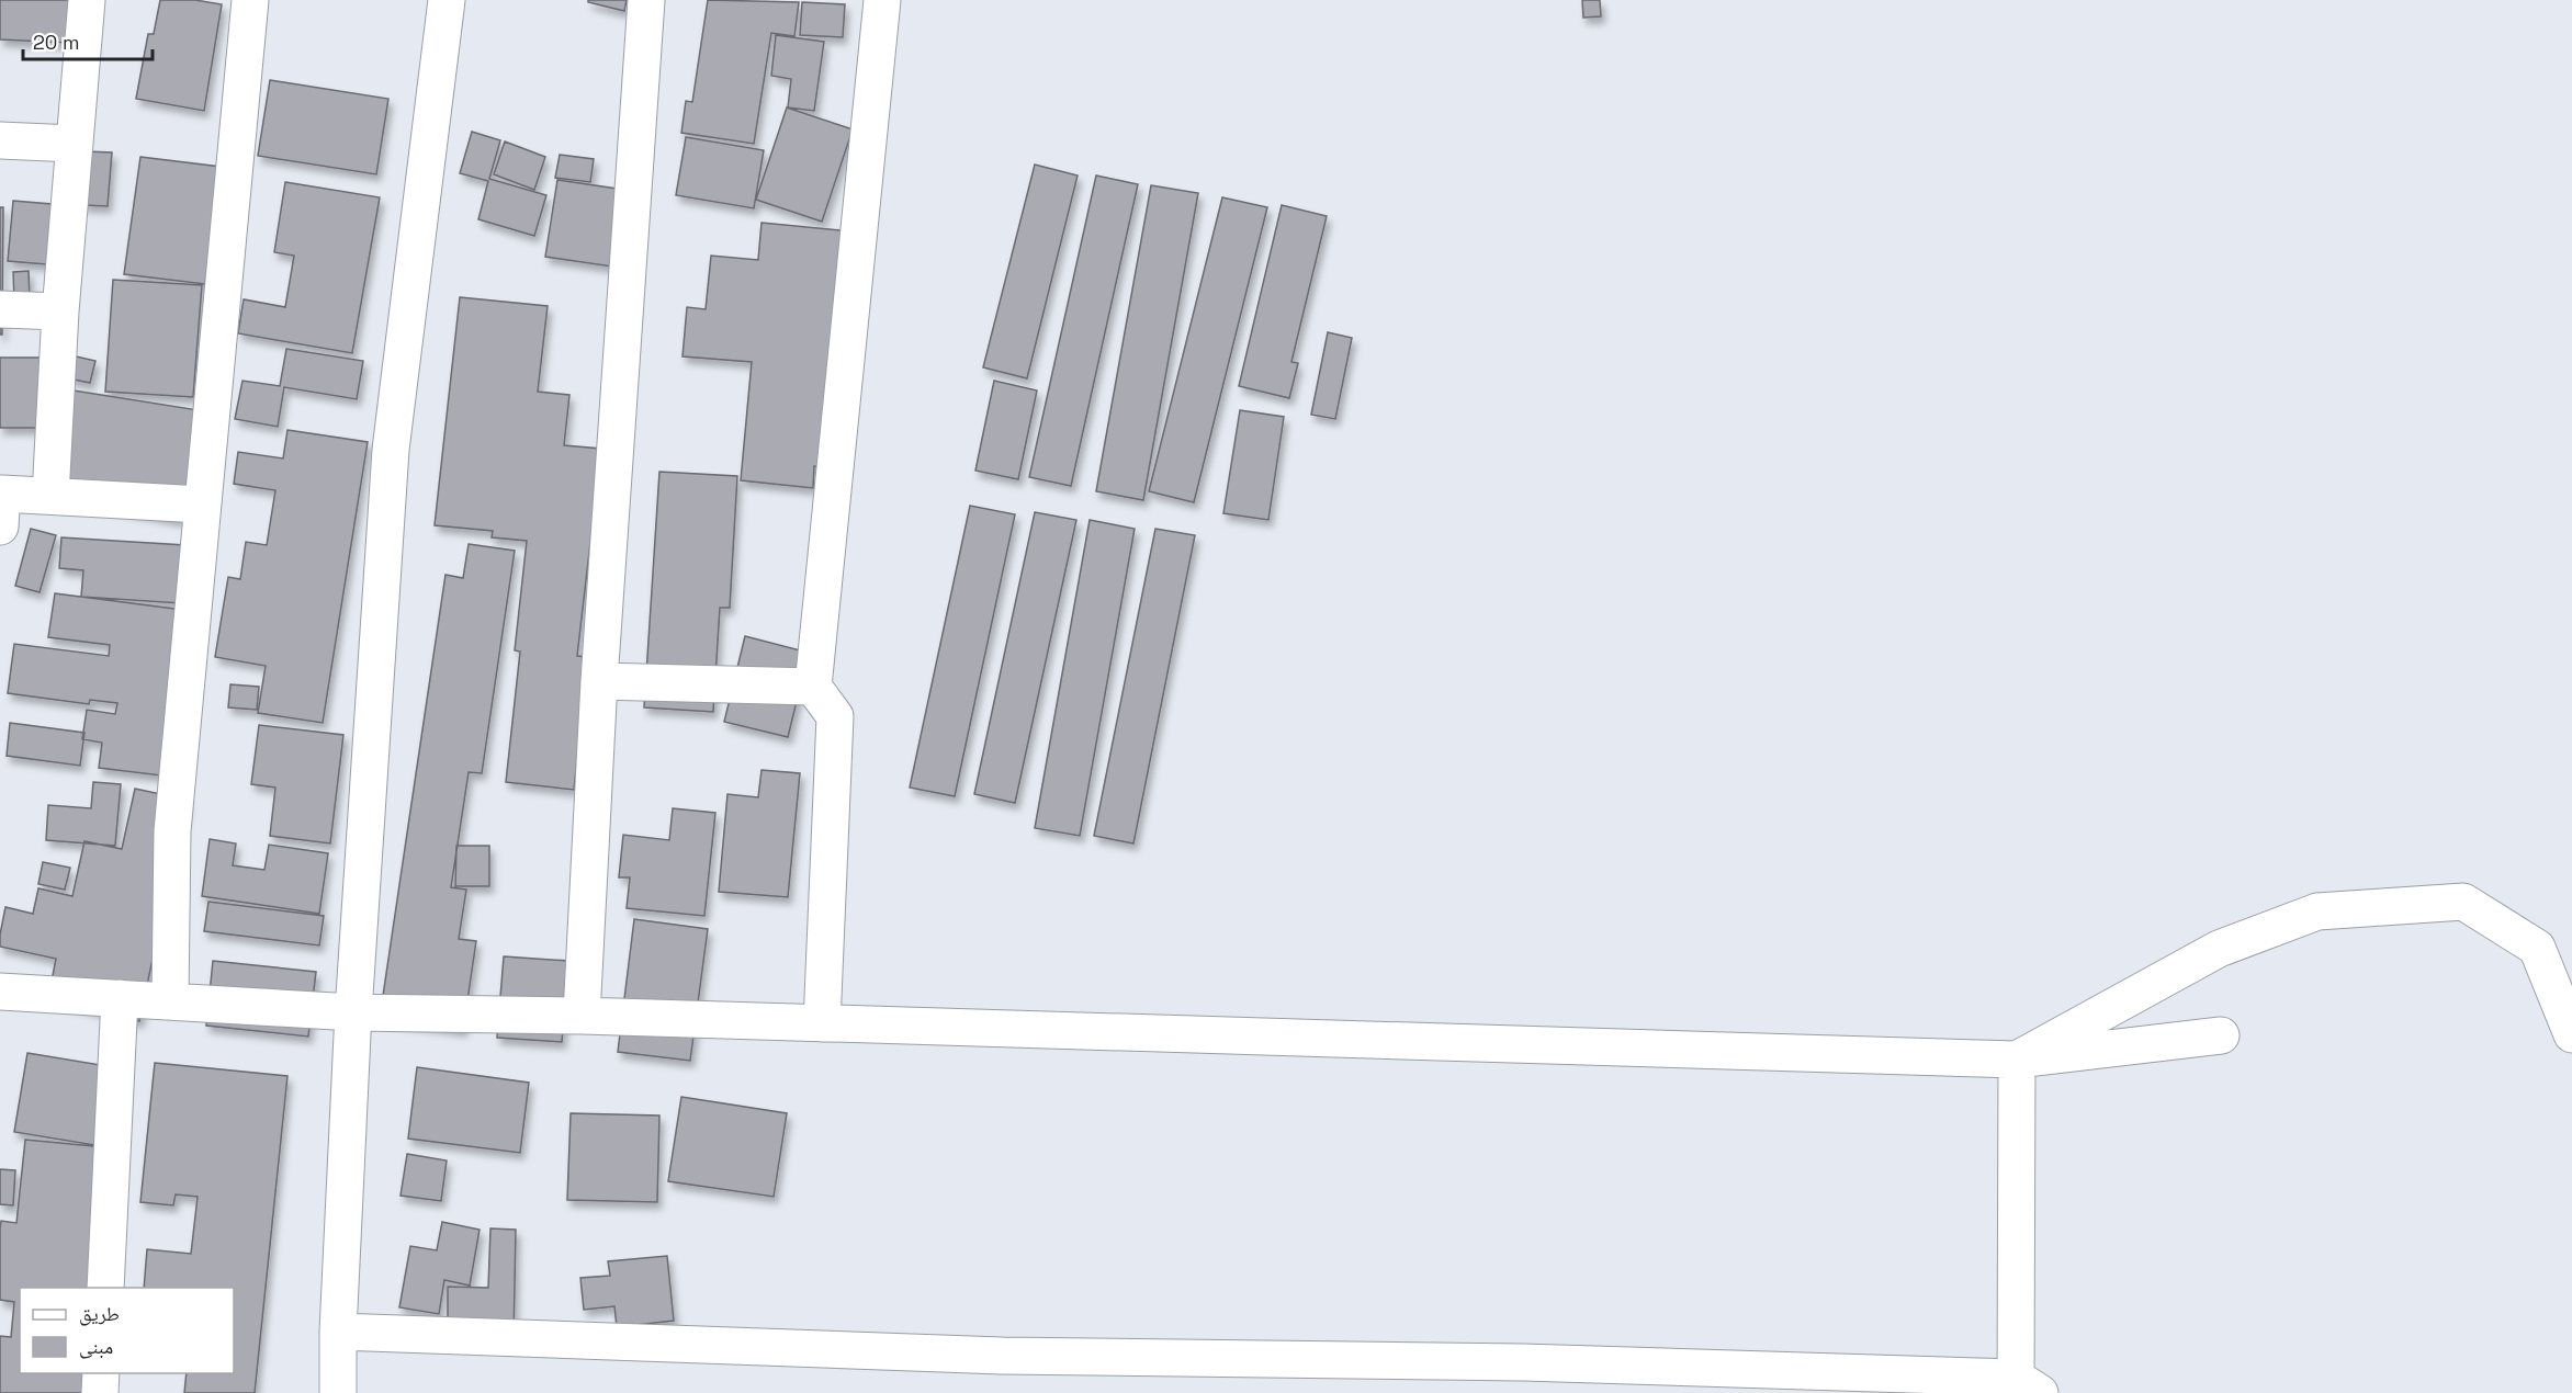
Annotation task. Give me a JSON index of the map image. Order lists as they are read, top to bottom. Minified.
{"legend":["طريق","مبنى"],"scale_bar":"20 m"}
